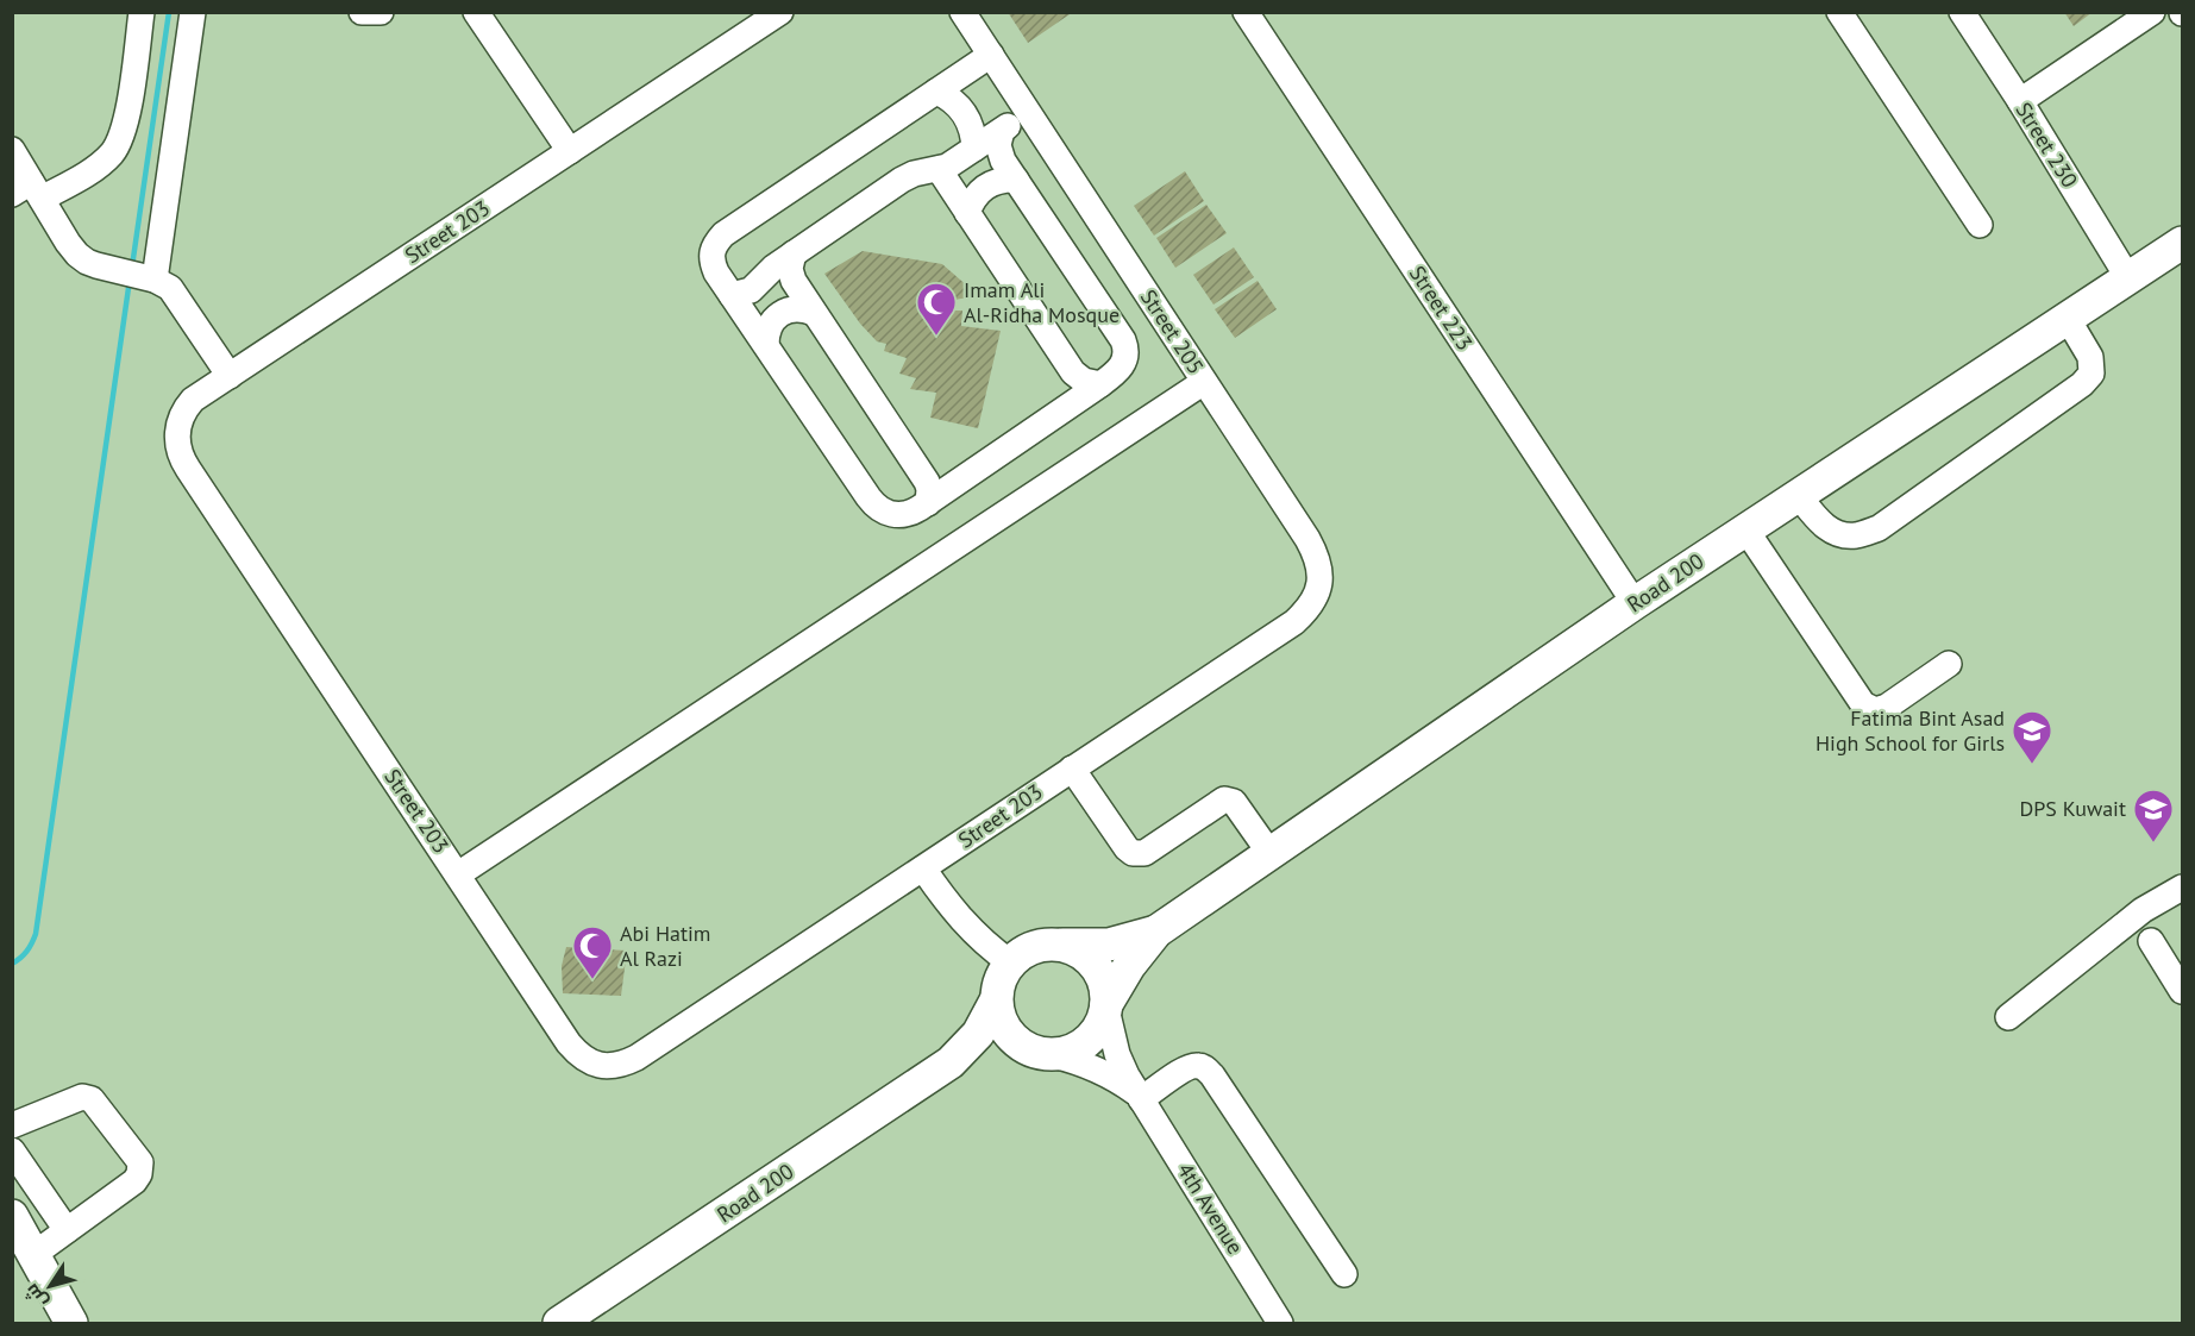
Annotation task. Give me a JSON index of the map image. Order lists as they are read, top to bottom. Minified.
{"streets":{"main road":["Road 200"],"street":["Street 230","Street 203","Street 223","Street 205","4th Avenue"]},"crossings":[["Street 230","Road 200"],["Street 203","Street 205"],["Street 223","Road 200"],["Road 200","4th Avenue"]],"places":{"mosque":["Imam Ali Al-Ridha Mosque","Abi Hatim Al Razi"],"school or university":["Fatima Bint Asad High School for Girls","DPS Kuwait"]},"north":"bottom left"}
